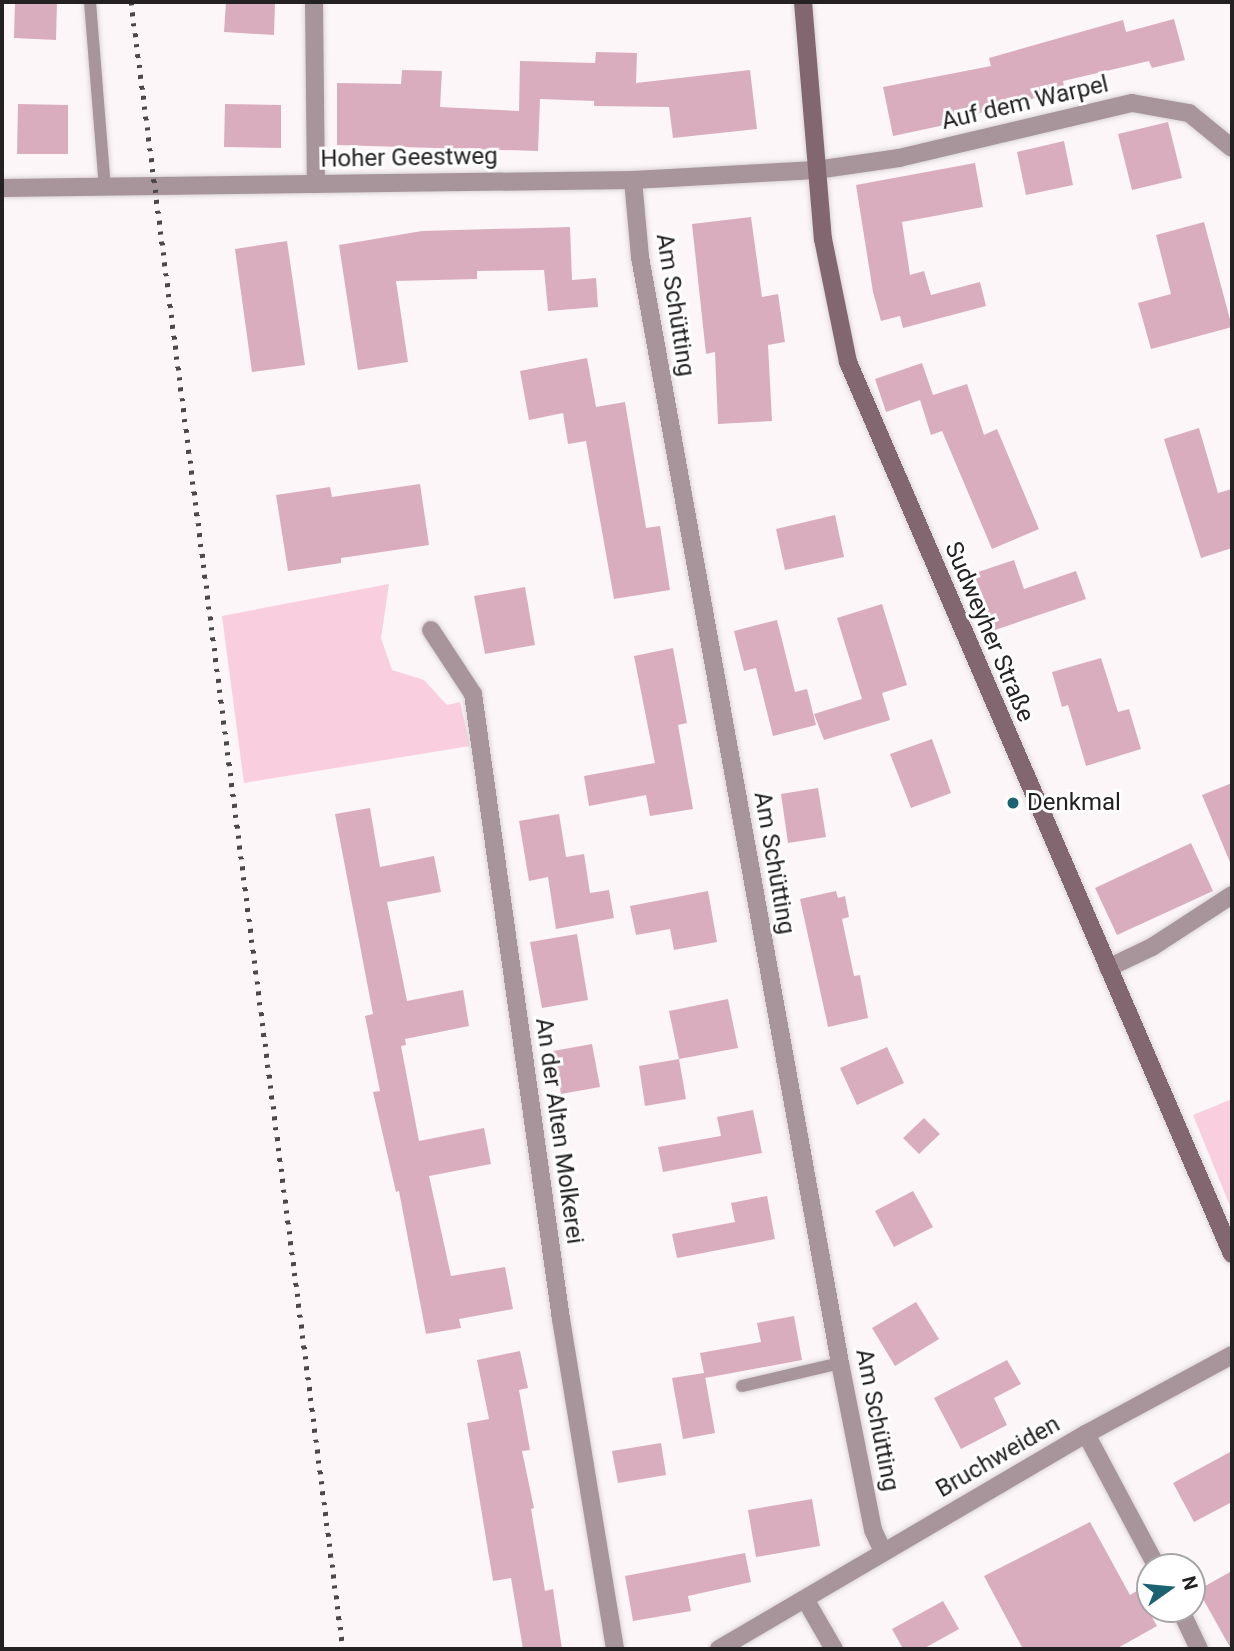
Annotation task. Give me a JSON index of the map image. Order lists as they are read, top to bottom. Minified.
{"streets":{"street":["Auf dem Warpel","Hoher Geestweg","Am Schütting","Sudweyher Straße","An der Alten Molkerei","Bruchweiden"]},"crossings":[["Auf dem Warpel","Hoher Geestweg"],["Auf dem Warpel","Sudweyher Straße"],["Hoher Geestweg","Am Schütting"],["Hoher Geestweg","Sudweyher Straße"],["Am Schütting","Bruchweiden"]],"places":["Denkmal"],"north":"right"}
